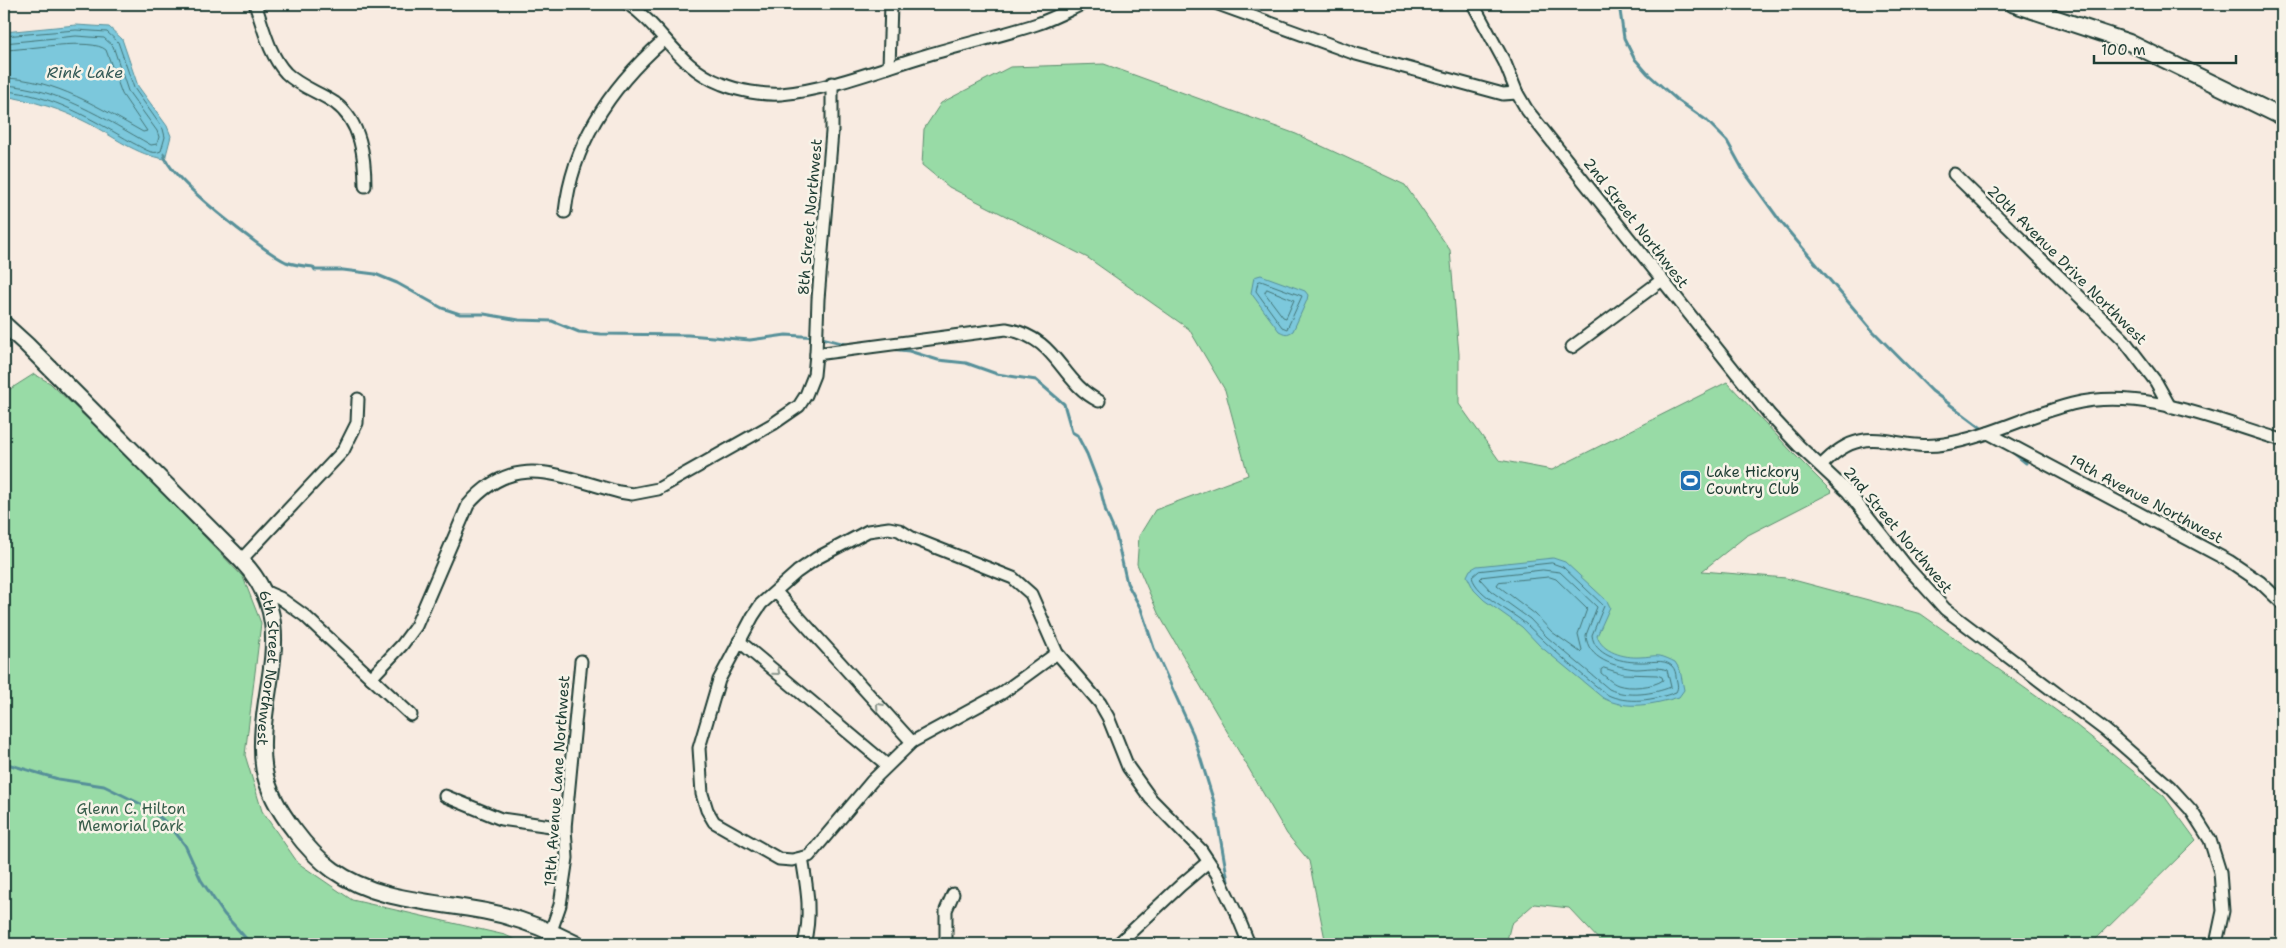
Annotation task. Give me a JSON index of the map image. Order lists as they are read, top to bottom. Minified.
{"streets":{"street":["8th Street Northwest","2nd Street Northwest","20th Avenue Drive Northwest","19th Avenue Northwest","6th Street Northwest","19th Avenue Lane Northwest"]},"crossings":[["6th Street Northwest","19th Avenue Lane Northwest"]],"water":["Rink Lake"],"parks":["Glenn C. Hilton Memorial Park"],"places":{"sports":["Lake Hickory Country Club"]},"scale_bar":"100 m"}
